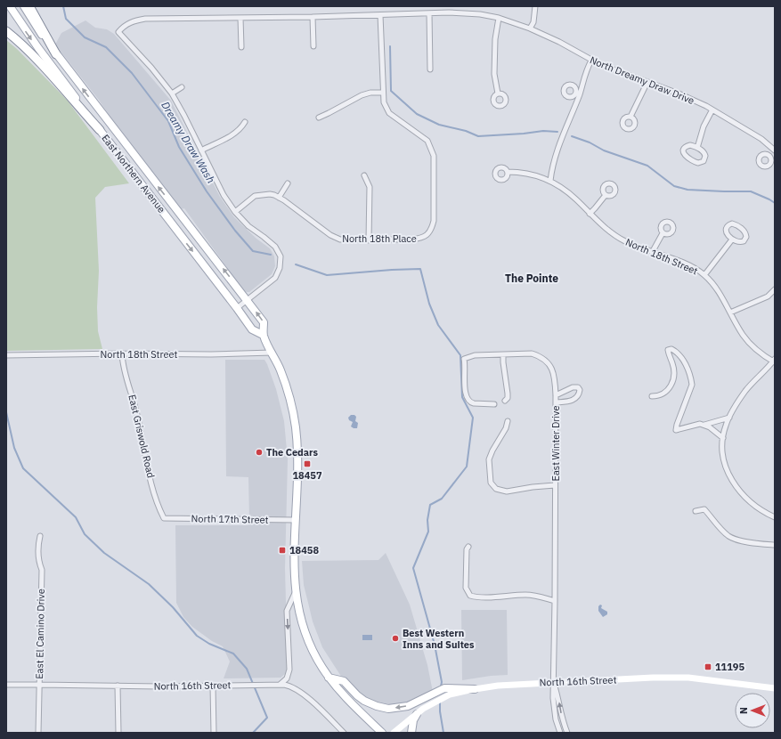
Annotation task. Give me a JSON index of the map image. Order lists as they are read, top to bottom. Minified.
{"streets":{"main road":["East Northern Avenue","North 16th Street"],"street":["North Dreamy Draw Drive","North 18th Place","North 18th Street","East Griswold Road","East Winter Drive","North 17th Street","East El Camino Drive"]},"crossings":[["East Northern Avenue","North 18th Street"],["East Northern Avenue","North 17th Street"],["North 18th Street","East Griswold Road"],["East Griswold Road","North 17th Street"],["East Winter Drive","North 16th Street"],["East El Camino Drive","North 16th Street"]],"districts":["The Pointe"],"water":["Dreamy Draw Wash"],"places":{"other":["The Cedars","Best Western Inns and Suites"],"transit":["18457","18458","11195"]},"north":"left"}
